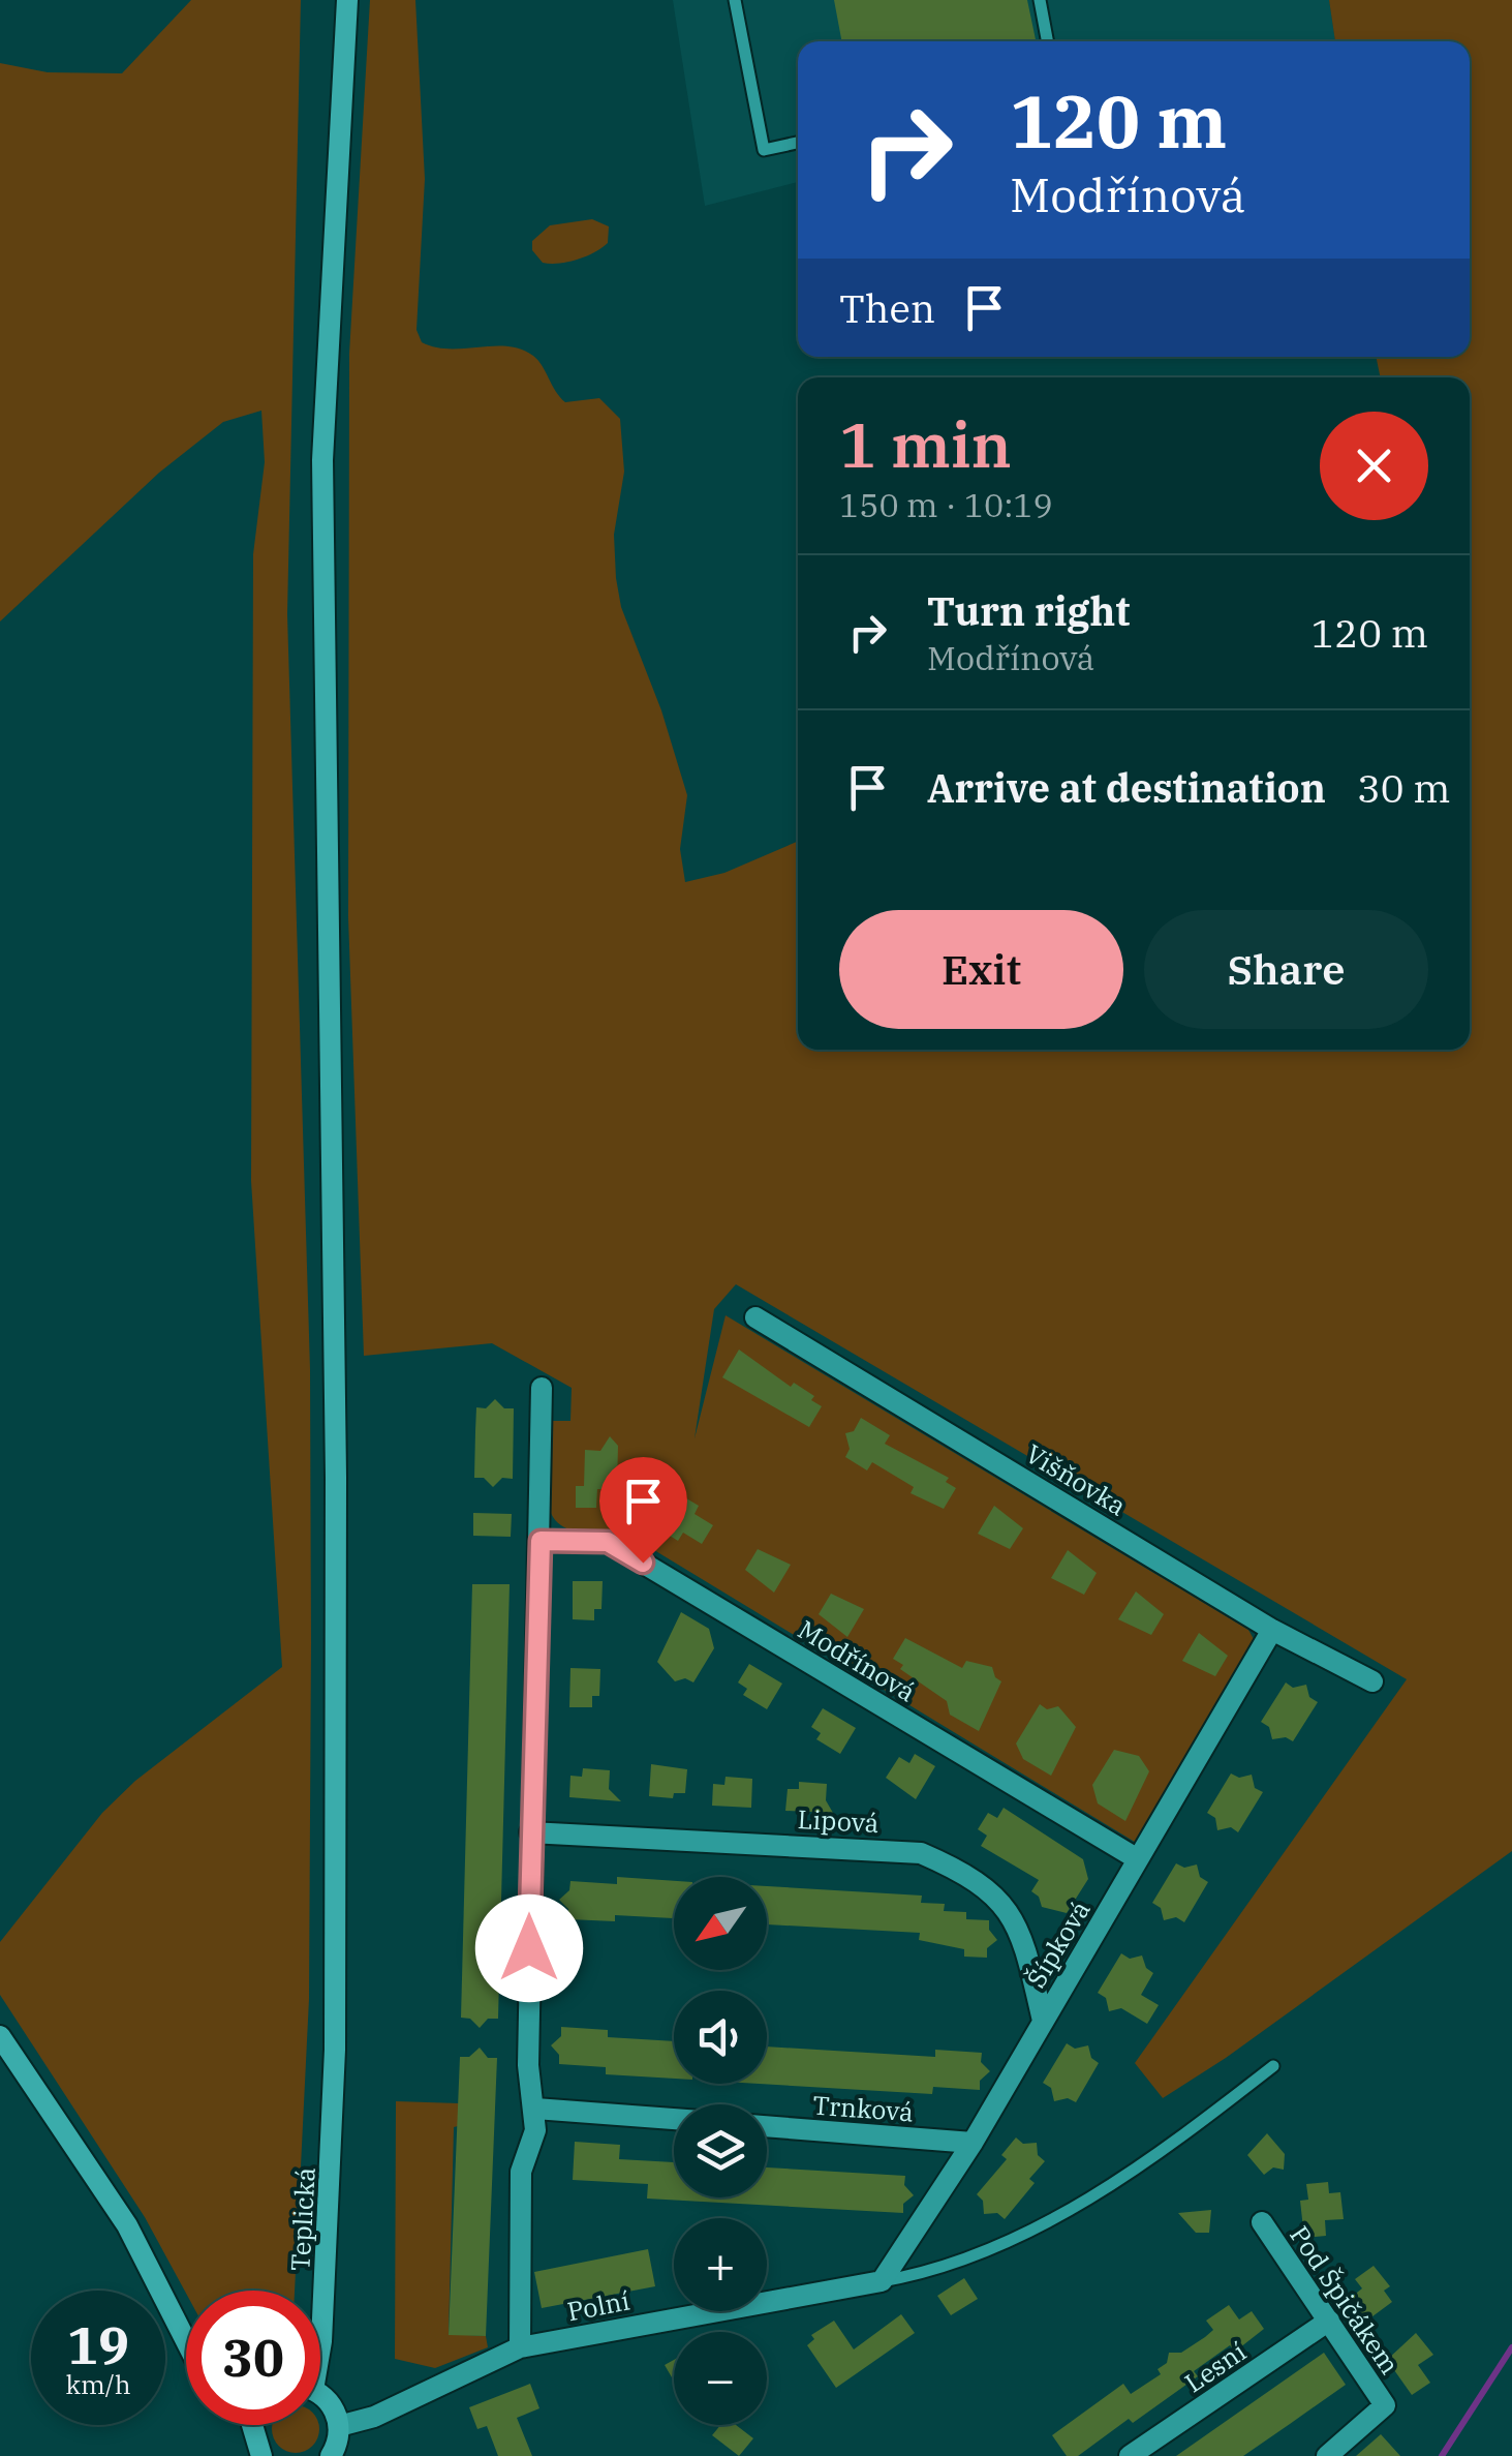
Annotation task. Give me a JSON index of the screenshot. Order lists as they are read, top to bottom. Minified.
{"streets":{"main road":["Teplická"],"street":["Višňovka","Modřínová","Lipová","Šípková","Trnková","Pod Špičákem","Polní","Lesní"]},"crossings":[["Višňovka","Šípková"],["Modřínová","Šípková"],["Lipová","Šípková"],["Šípková","Trnková"],["Šípková","Polní"],["Teplická","Polní"],["Pod Špičákem","Lesní"]],"north":"bottom left","page":{"turn":["120 m","Modřínová"],"then":"Then","heading":["1 min","150 m · 10:19"],"list":[{"name":"Turn right","note":"Modřínová","value":"120 m"},{"name":"Arrive at destination","value":"30 m"}],"buttons":["Exit","Share"],"map_buttons":["+","−"],"speed":"19 km/h","limit":"30"}}
